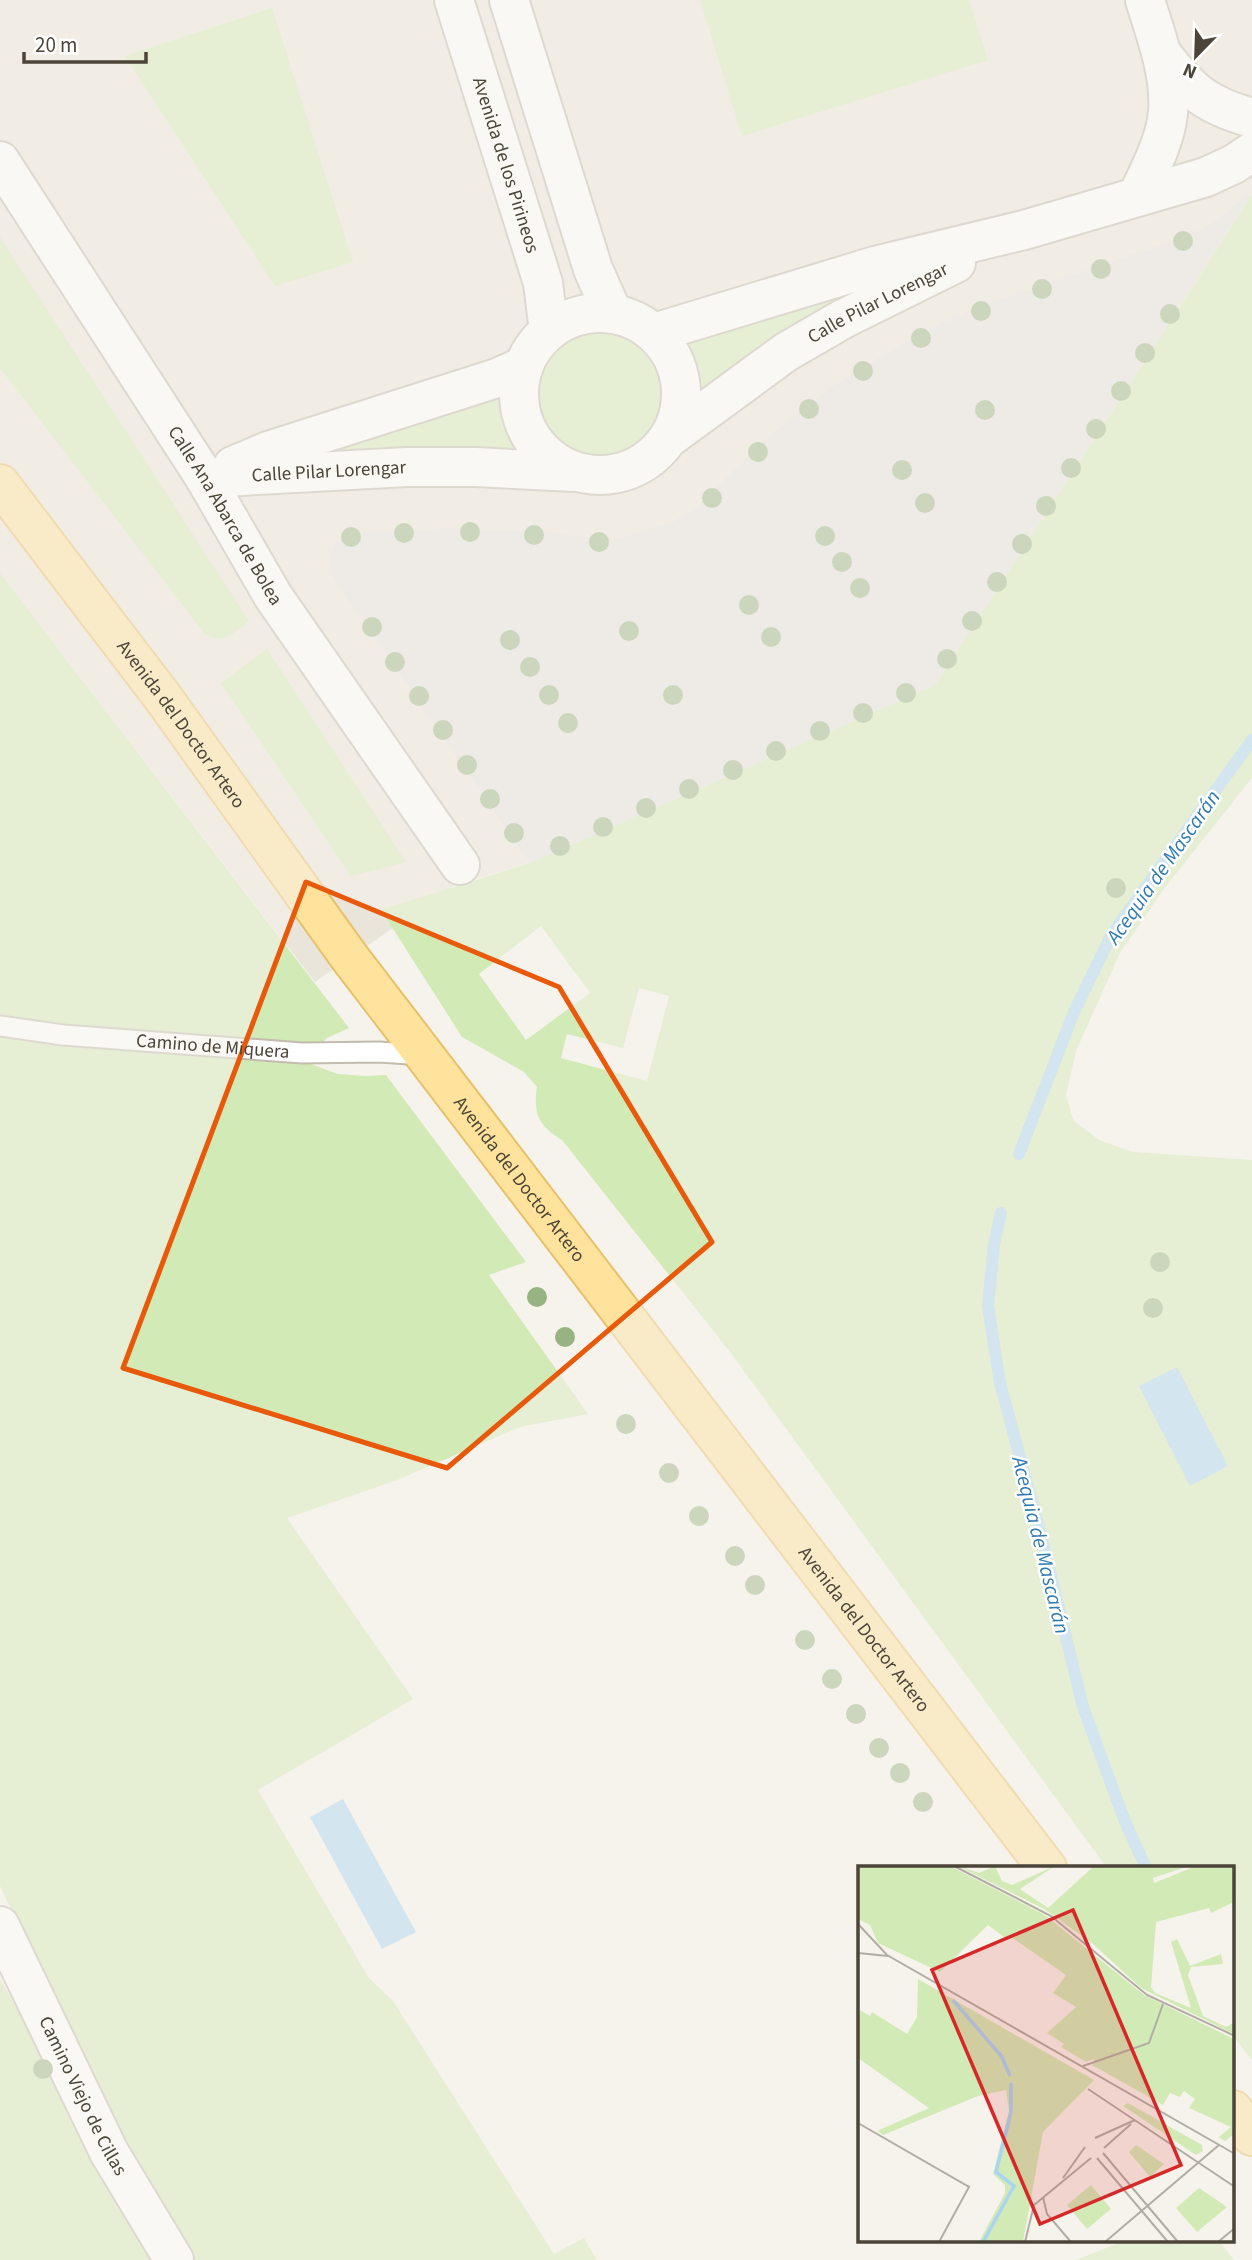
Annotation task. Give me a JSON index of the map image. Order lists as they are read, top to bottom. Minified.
{"streets":{"main road":["Avenida del Doctor Artero"],"street":["Avenida de los Pirineos","Calle Pilar Lorengar","Calle Ana Abarca de Bolea","Camino Viejo de Cillas"],"lane":["Camino de Miquera"]},"crossings":[["Avenida de los Pirineos","Calle Pilar Lorengar"],["Calle Pilar Lorengar","Calle Ana Abarca de Bolea"],["Avenida del Doctor Artero","Camino de Miquera"]],"water":["Acequia de Mascarán"],"scale_bar":"20 m","north":"bottom left"}
